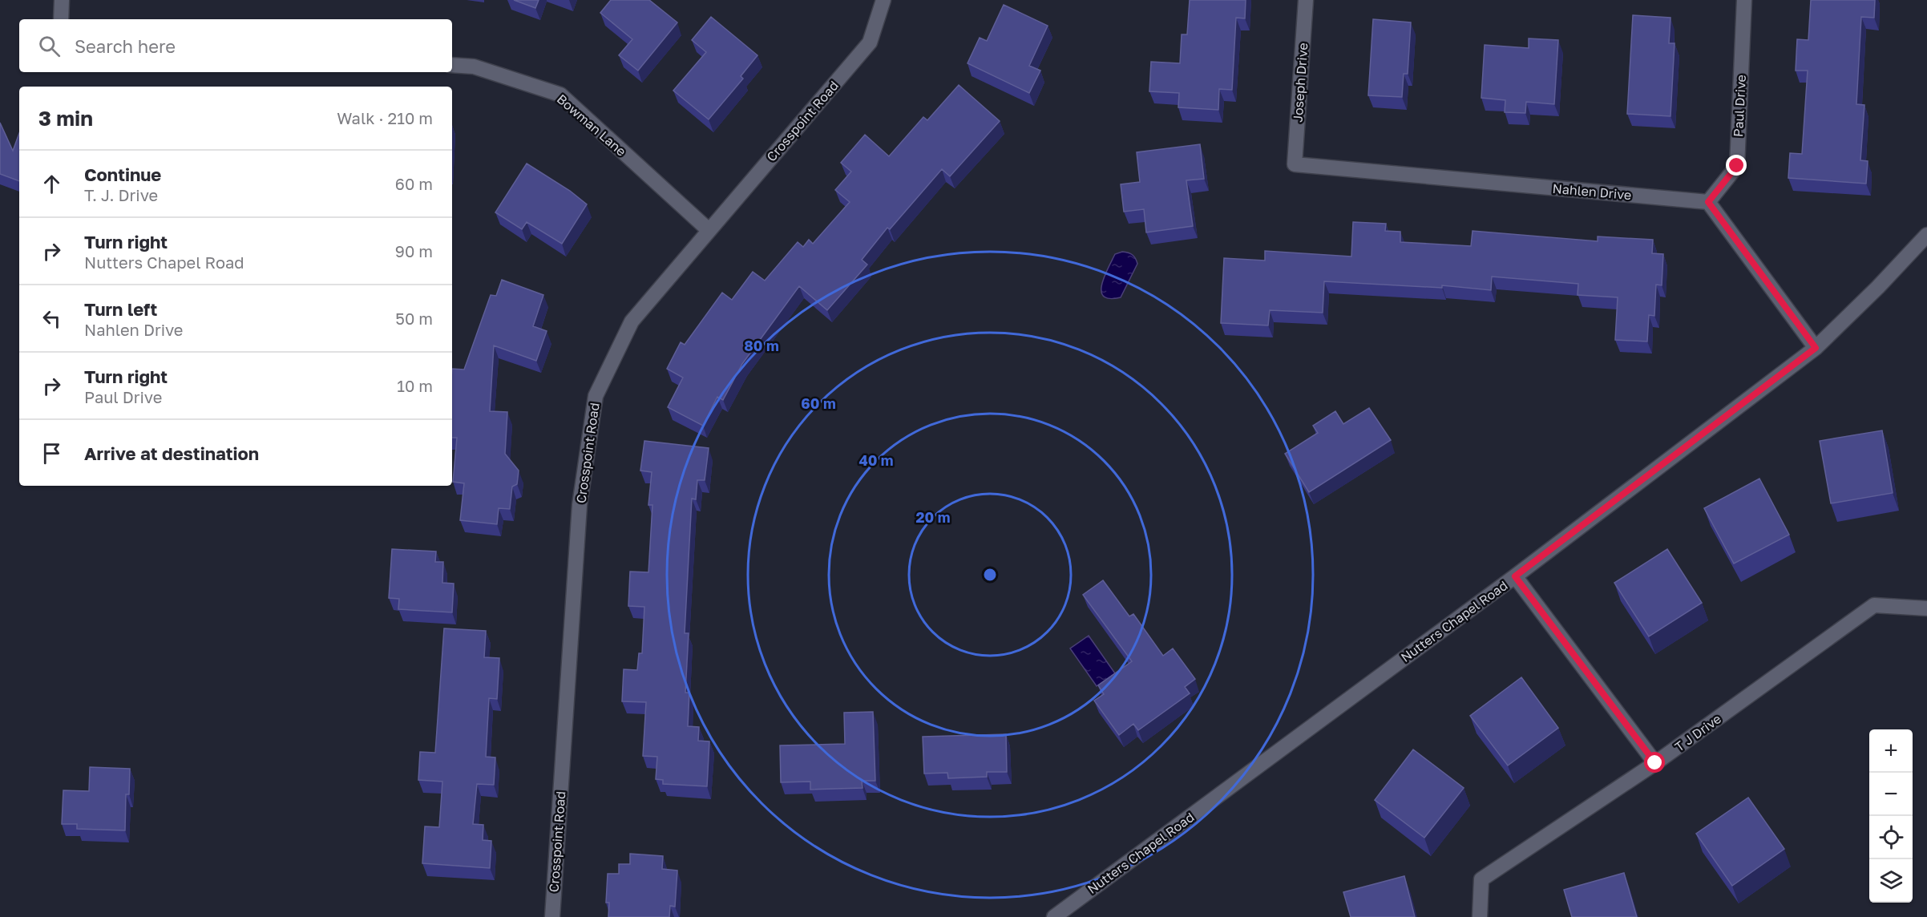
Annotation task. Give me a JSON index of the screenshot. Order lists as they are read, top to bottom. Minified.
{"streets":{"street":["Joseph Drive","Paul Drive","Crosspoint Road","Bowman Lane","Nahlen Drive","Nutters Chapel Road","T J Drive"]},"crossings":[["Joseph Drive","Nahlen Drive"],["Paul Drive","Nahlen Drive"],["Crosspoint Road","Bowman Lane"]],"page":{"search":"Search here","heading":["3 min","Walk · 210 m"],"list":[["Continue","T. J. Drive","60 m"],["Turn right","Nutters Chapel Road","90 m"],["Turn left","Nahlen Drive","50 m"],["Turn right","Paul Drive","10 m"],"Arrive at destination"],"map_buttons":["+","−"]},"rings":["80 m","60 m","40 m","20 m"]}
